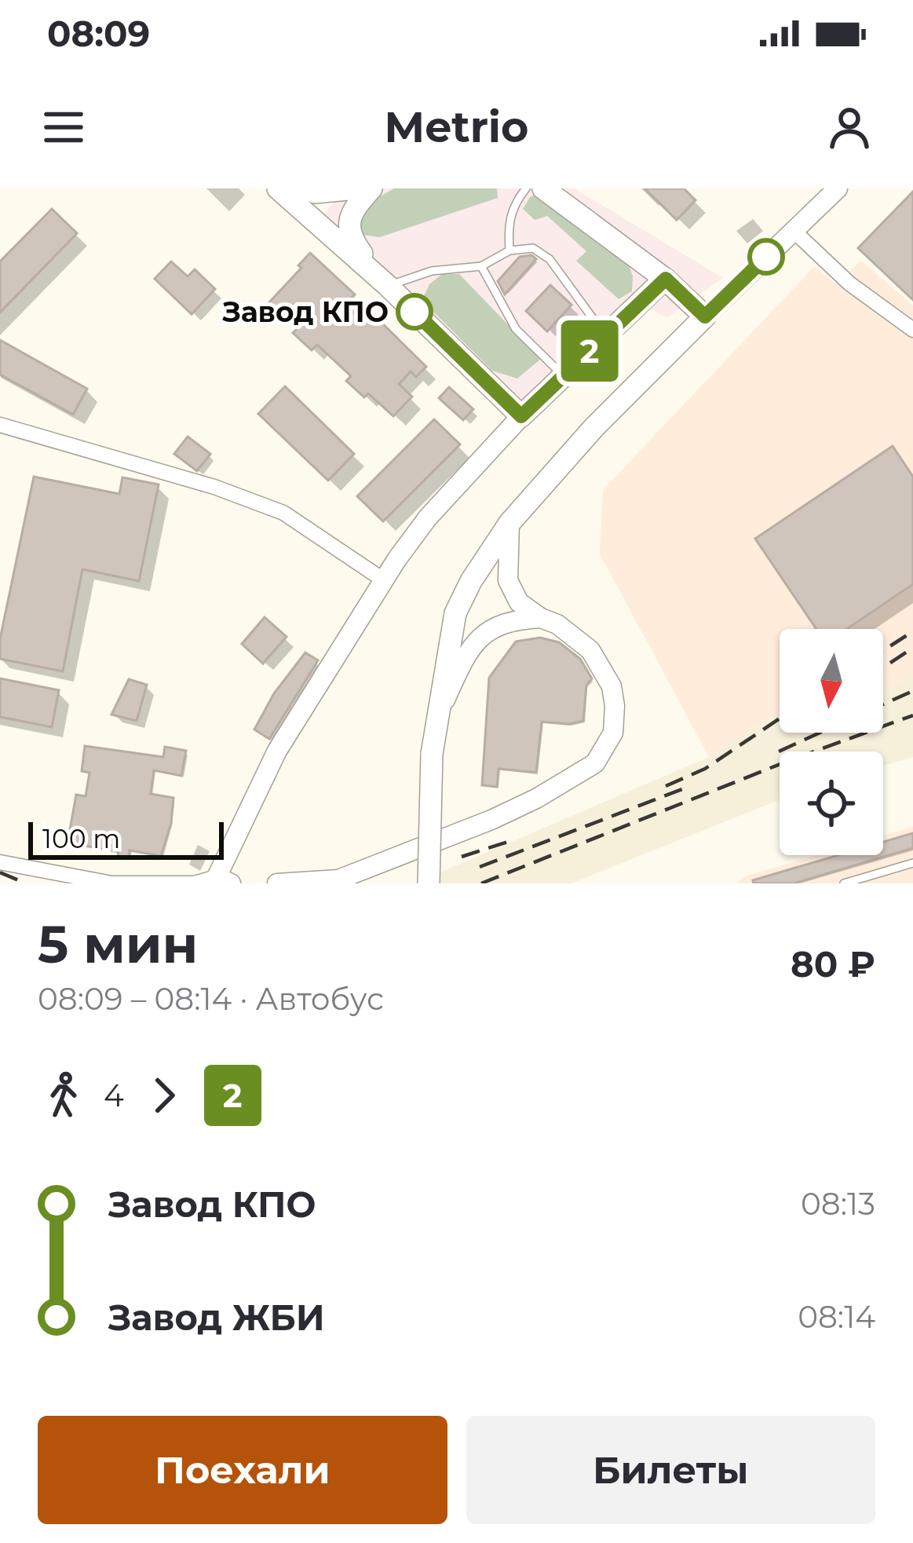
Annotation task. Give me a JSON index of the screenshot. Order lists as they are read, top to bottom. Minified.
{"places":["Завод КПО"],"lines":["bus line 2"],"scale_bar":"100 m","north":"bottom","page":{"status":"08:09","header":"Metrio","on_map":"2","scale":"100 m","heading":["5 мин","08:09 – 08:14 · Автобус","80 ₽"],"legs":["4","2"],"list":[{"name":"Завод КПО","value":"08:13"},{"name":"Завод ЖБИ","value":"08:14"}],"buttons":["Поехали","Билеты"]}}
